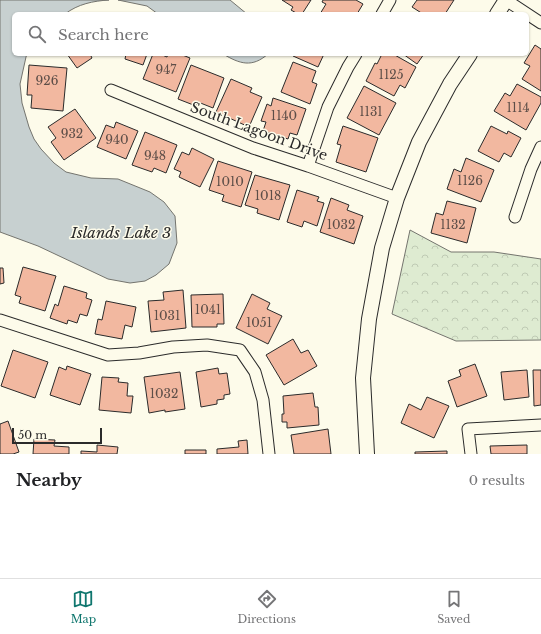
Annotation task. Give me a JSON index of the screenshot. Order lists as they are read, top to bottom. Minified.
{"streets":{"street":["South Lagoon Drive"]},"water":["Islands Lake 3"],"house_numbers":["947","1125","926","1114","1131","1140","932","940","948","1126","1010","1018","1032","1132","1041","1031","1051","1032"],"scale_bar":"50 m","page":{"search":"Search here","scale":"50 m","heading":["Nearby","0 results"],"nav":["Map","Directions","Saved"]}}
